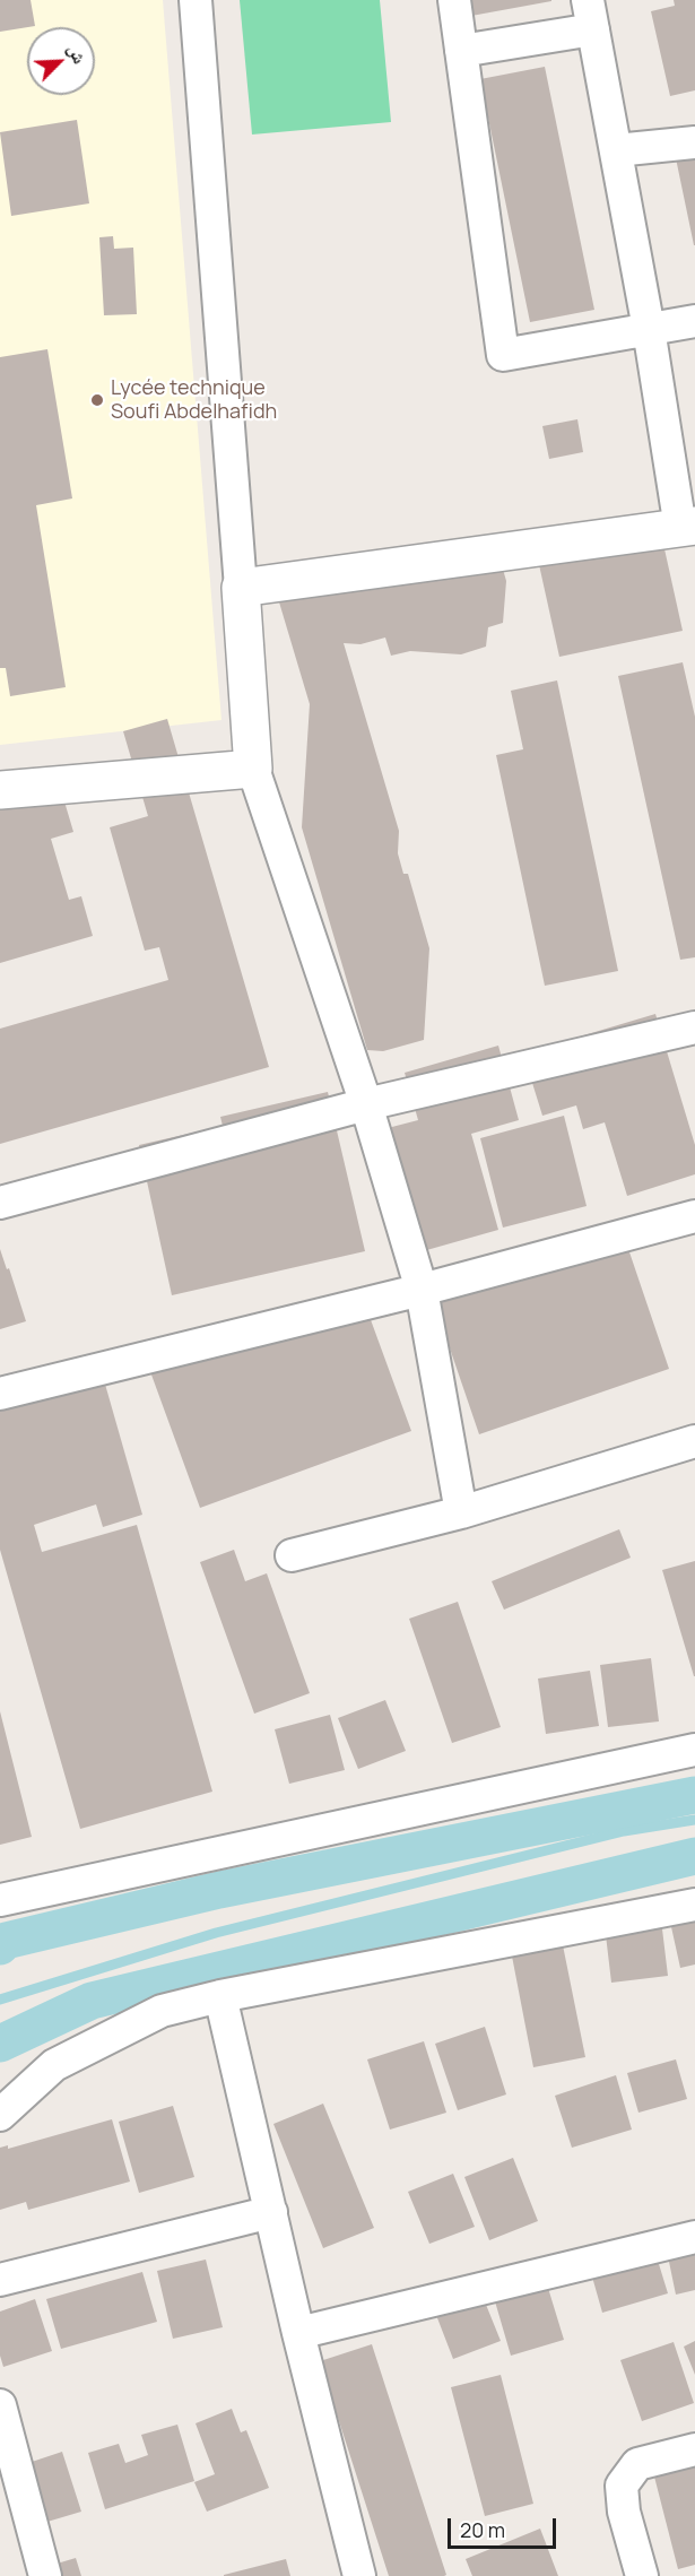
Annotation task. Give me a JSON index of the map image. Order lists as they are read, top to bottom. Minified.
{"places":["Lycée technique Soufi Abdelhafidh"],"scale_bar":"20 m","north":"top right"}
